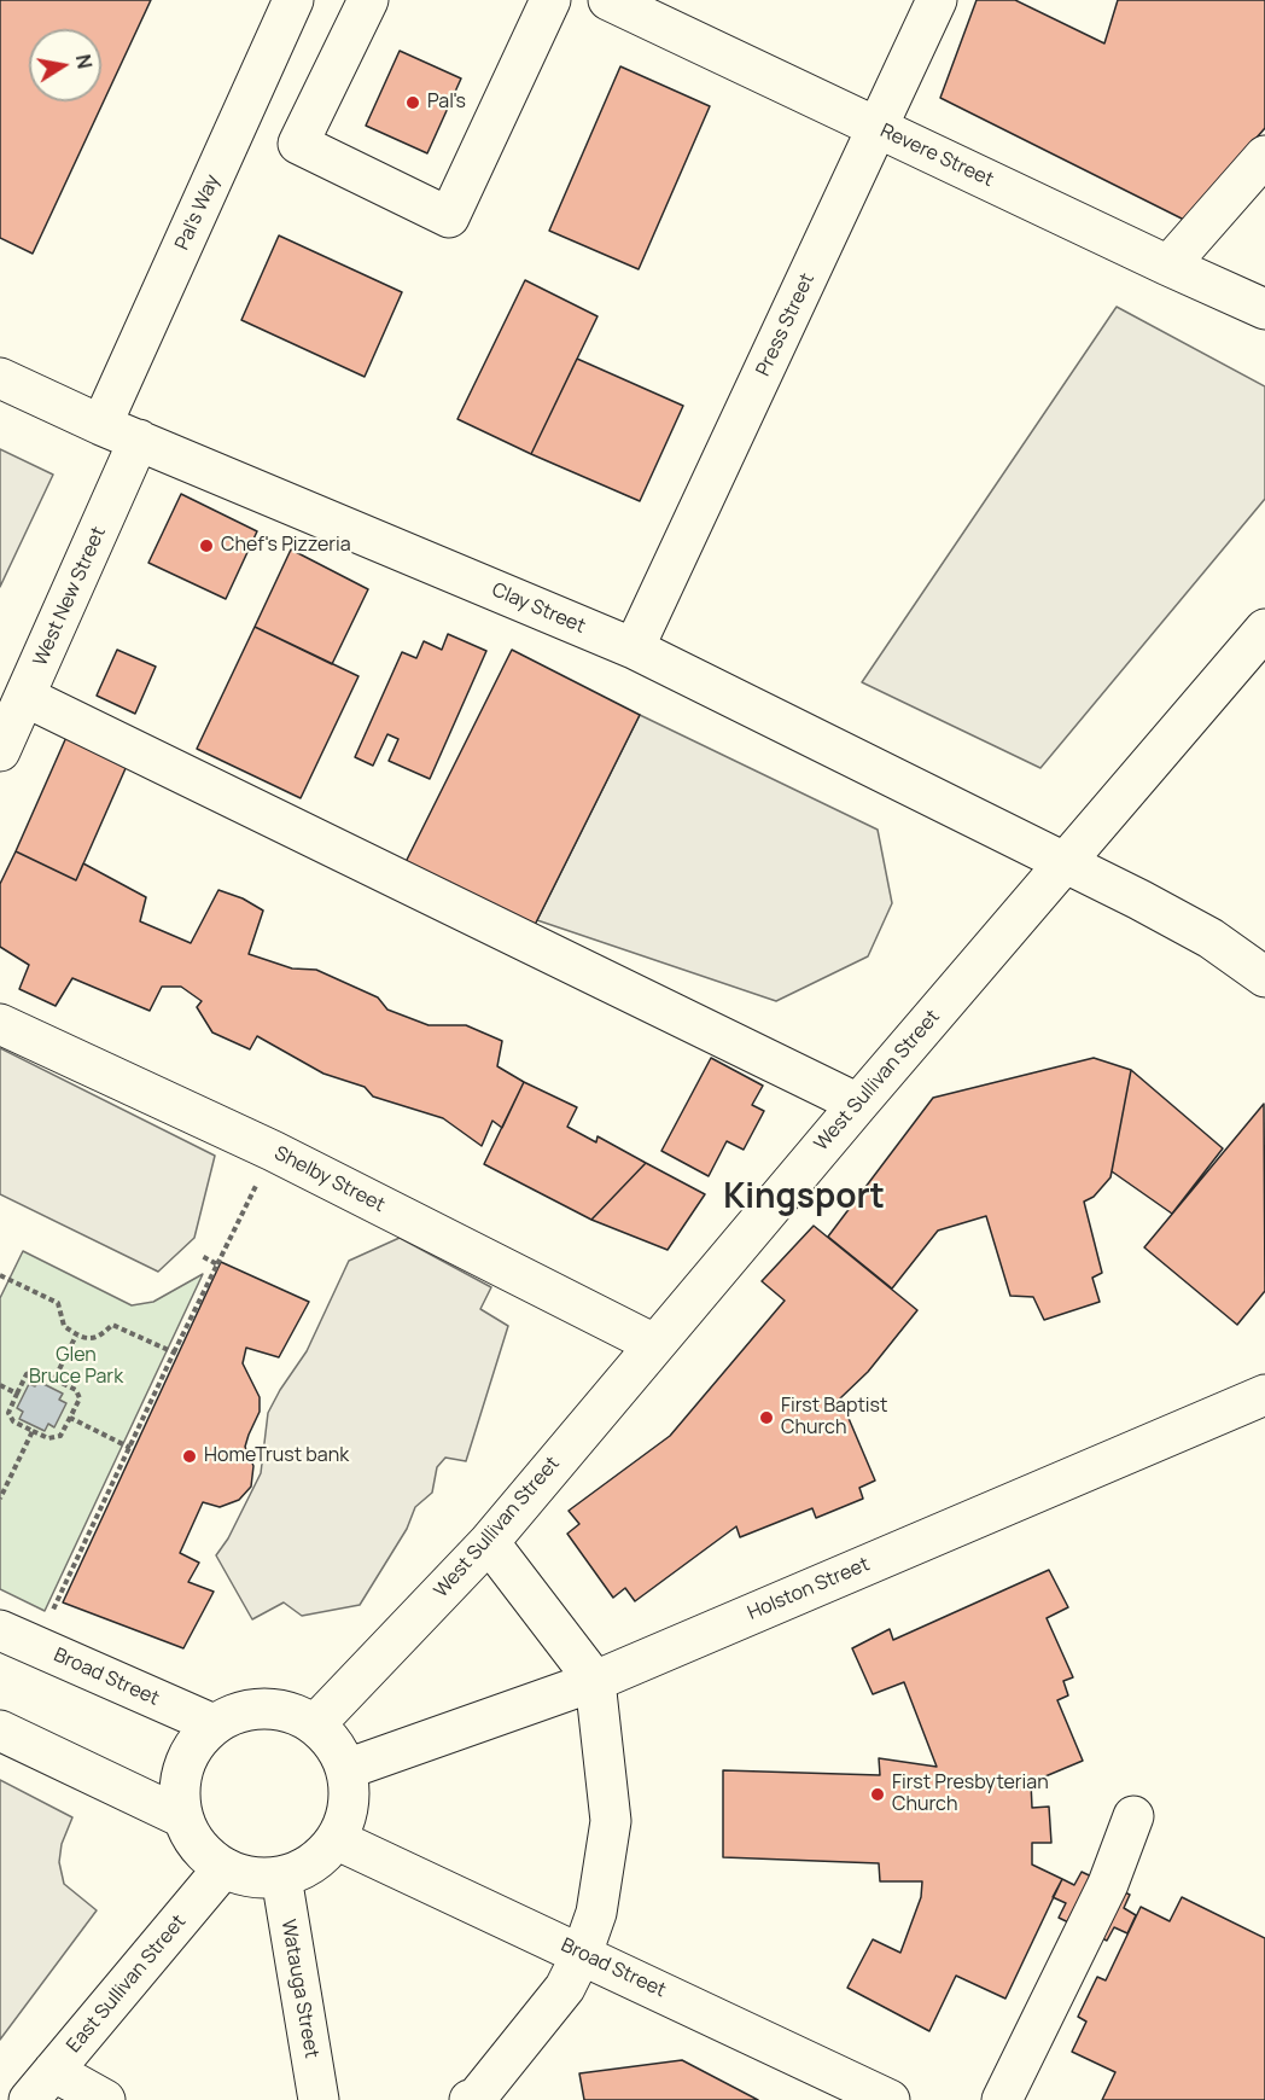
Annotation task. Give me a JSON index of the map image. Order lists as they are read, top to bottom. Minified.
{"streets":{"street":["Revere Street","Pal's Way","Press Street","West New Street","Clay Street","West Sullivan Street","Shelby Street","Holston Street","Broad Street","East Sullivan Street","Watauga Street"]},"crossings":[["Revere Street","Press Street"],["Pal's Way","Clay Street"],["Press Street","Clay Street"],["West New Street","Clay Street"],["Clay Street","West Sullivan Street"],["West Sullivan Street","Shelby Street"],["West Sullivan Street","Holston Street"],["West Sullivan Street","Broad Street"],["West Sullivan Street","East Sullivan Street"],["West Sullivan Street","Watauga Street"],["Holston Street","Broad Street"],["Holston Street","East Sullivan Street"],["Holston Street","Watauga Street"],["Broad Street","East Sullivan Street"],["Broad Street","Watauga Street"],["East Sullivan Street","Watauga Street"]],"districts":["Kingsport"],"parks":["Glen Bruce Park"],"places":["Pal's","Chef's Pizzeria","First Baptist Church","HomeTrust bank","First Presbyterian Church"],"north":"right"}
